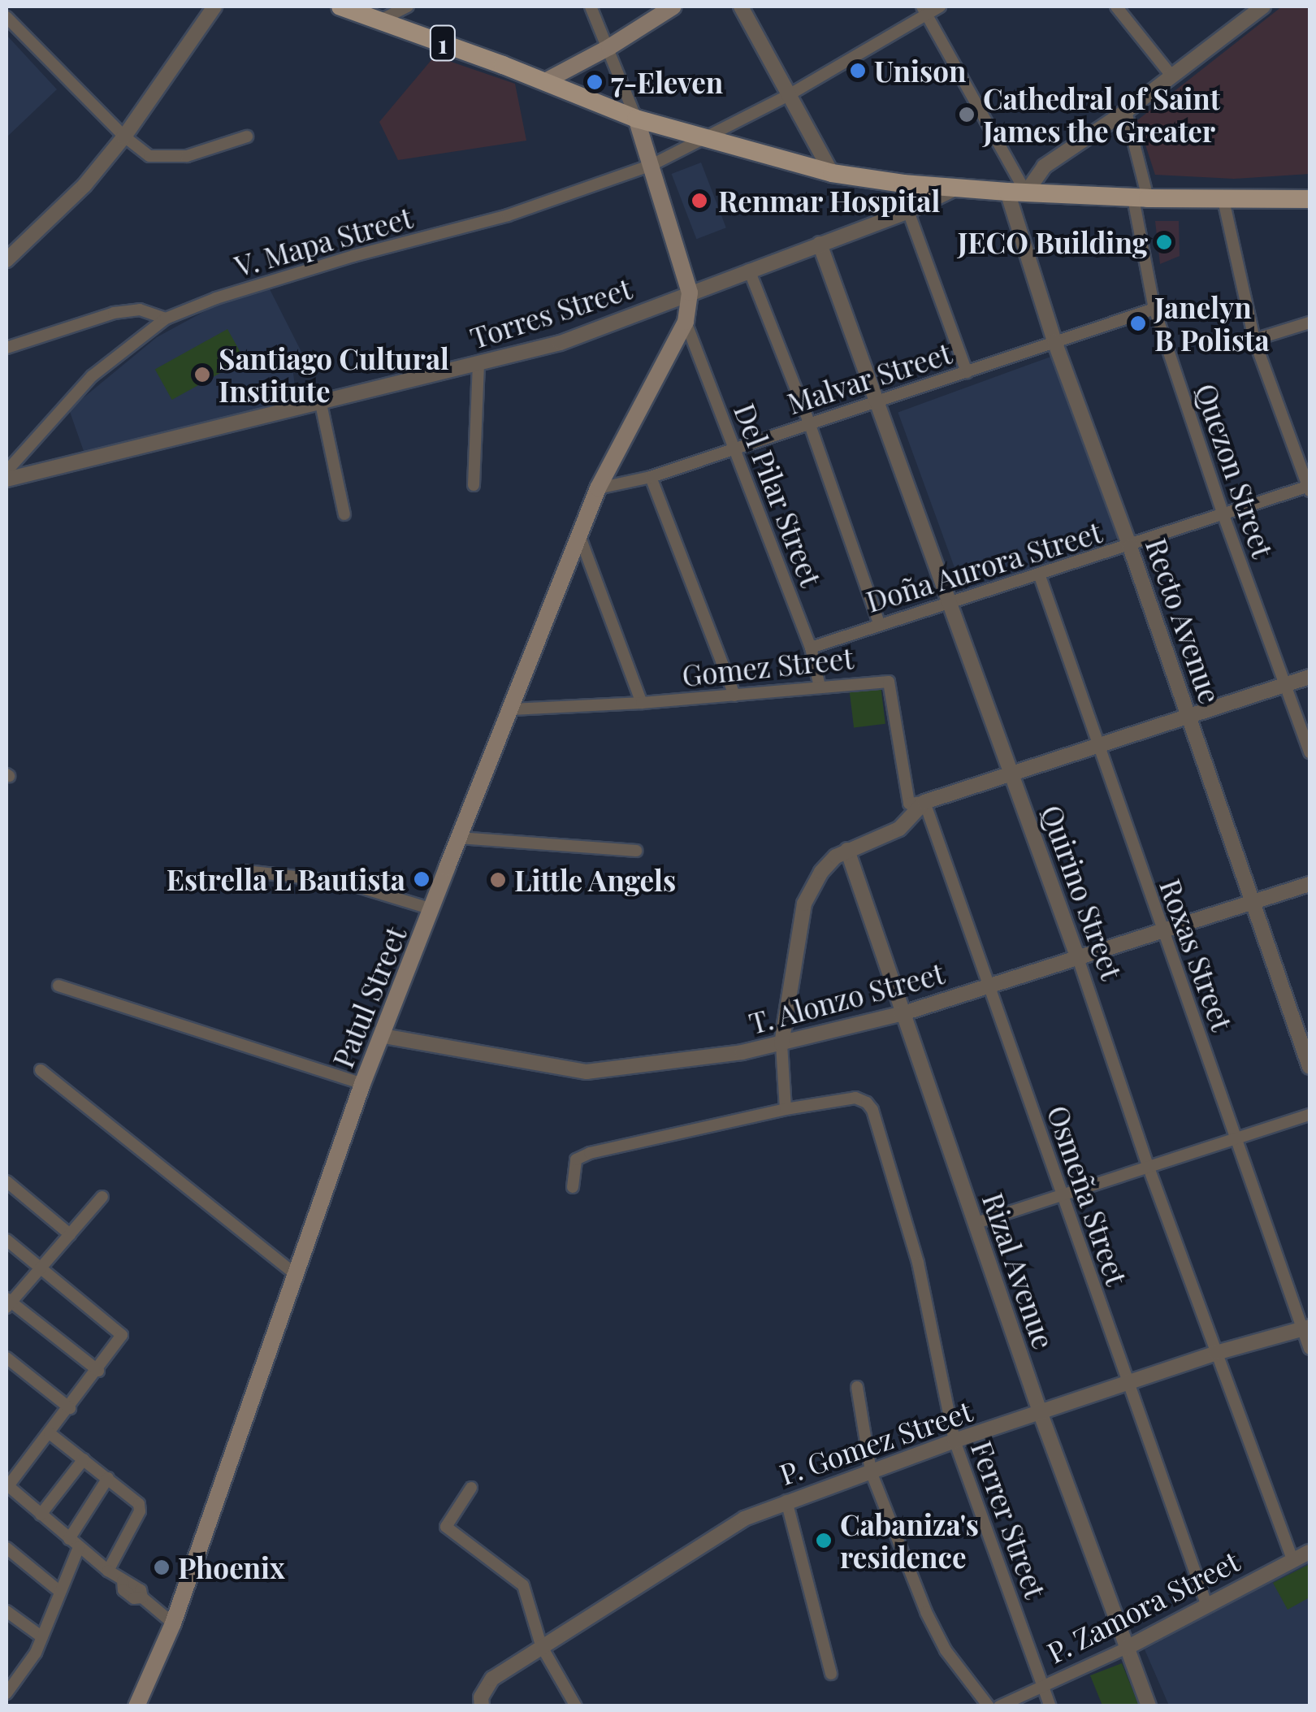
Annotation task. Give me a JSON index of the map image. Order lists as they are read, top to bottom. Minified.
{"streets":{"main road":["1","Patul Street"],"street":["V. Mapa Street","Torres Street","Malvar Street","Quezon Street","Del Pilar Street","Doña Aurora Street","Recto Avenue","Gomez Street","Quirino Street","Roxas Street","T. Alonzo Street","Osmeña Street","Rizal Avenue","P. Gomez Street","Ferrer Street","P. Zamora Street"]},"crossings":[["1","V. Mapa Street"],["1","Torres Street"],["1","Quezon Street"],["1","Recto Avenue"],["Torres Street","Quirino Street"],["Torres Street","Patul Street"],["Malvar Street","Quezon Street"],["Malvar Street","Del Pilar Street"],["Malvar Street","Recto Avenue"],["Malvar Street","Quirino Street"],["Malvar Street","Patul Street"],["Quezon Street","Doña Aurora Street"],["Del Pilar Street","Doña Aurora Street"],["Del Pilar Street","Gomez Street"],["Del Pilar Street","Patul Street"],["Doña Aurora Street","Recto Avenue"],["Doña Aurora Street","Quirino Street"],["Doña Aurora Street","Roxas Street"],["Recto Avenue","T. Alonzo Street"],["Gomez Street","Patul Street"],["Gomez Street","Osmeña Street"],["Quirino Street","T. Alonzo Street"],["Quirino Street","P. Gomez Street"],["Quirino Street","P. Zamora Street"],["Roxas Street","T. Alonzo Street"],["Roxas Street","P. Gomez Street"],["Patul Street","T. Alonzo Street"],["T. Alonzo Street","Osmeña Street"],["T. Alonzo Street","Rizal Avenue"],["Osmeña Street","P. Gomez Street"],["Osmeña Street","P. Zamora Street"],["Rizal Avenue","P. Gomez Street"],["Rizal Avenue","P. Zamora Street"],["P. Gomez Street","Ferrer Street"],["Ferrer Street","P. Zamora Street"]],"places":["Unison","7-Eleven","Cathedral of Saint James the Greater","Renmar Hospital","JECO Building","Janelyn B Polista","Santiago Cultural Institute","Estrella L Bautista","Little Angels","Cabaniza's residence","Phoenix"]}
